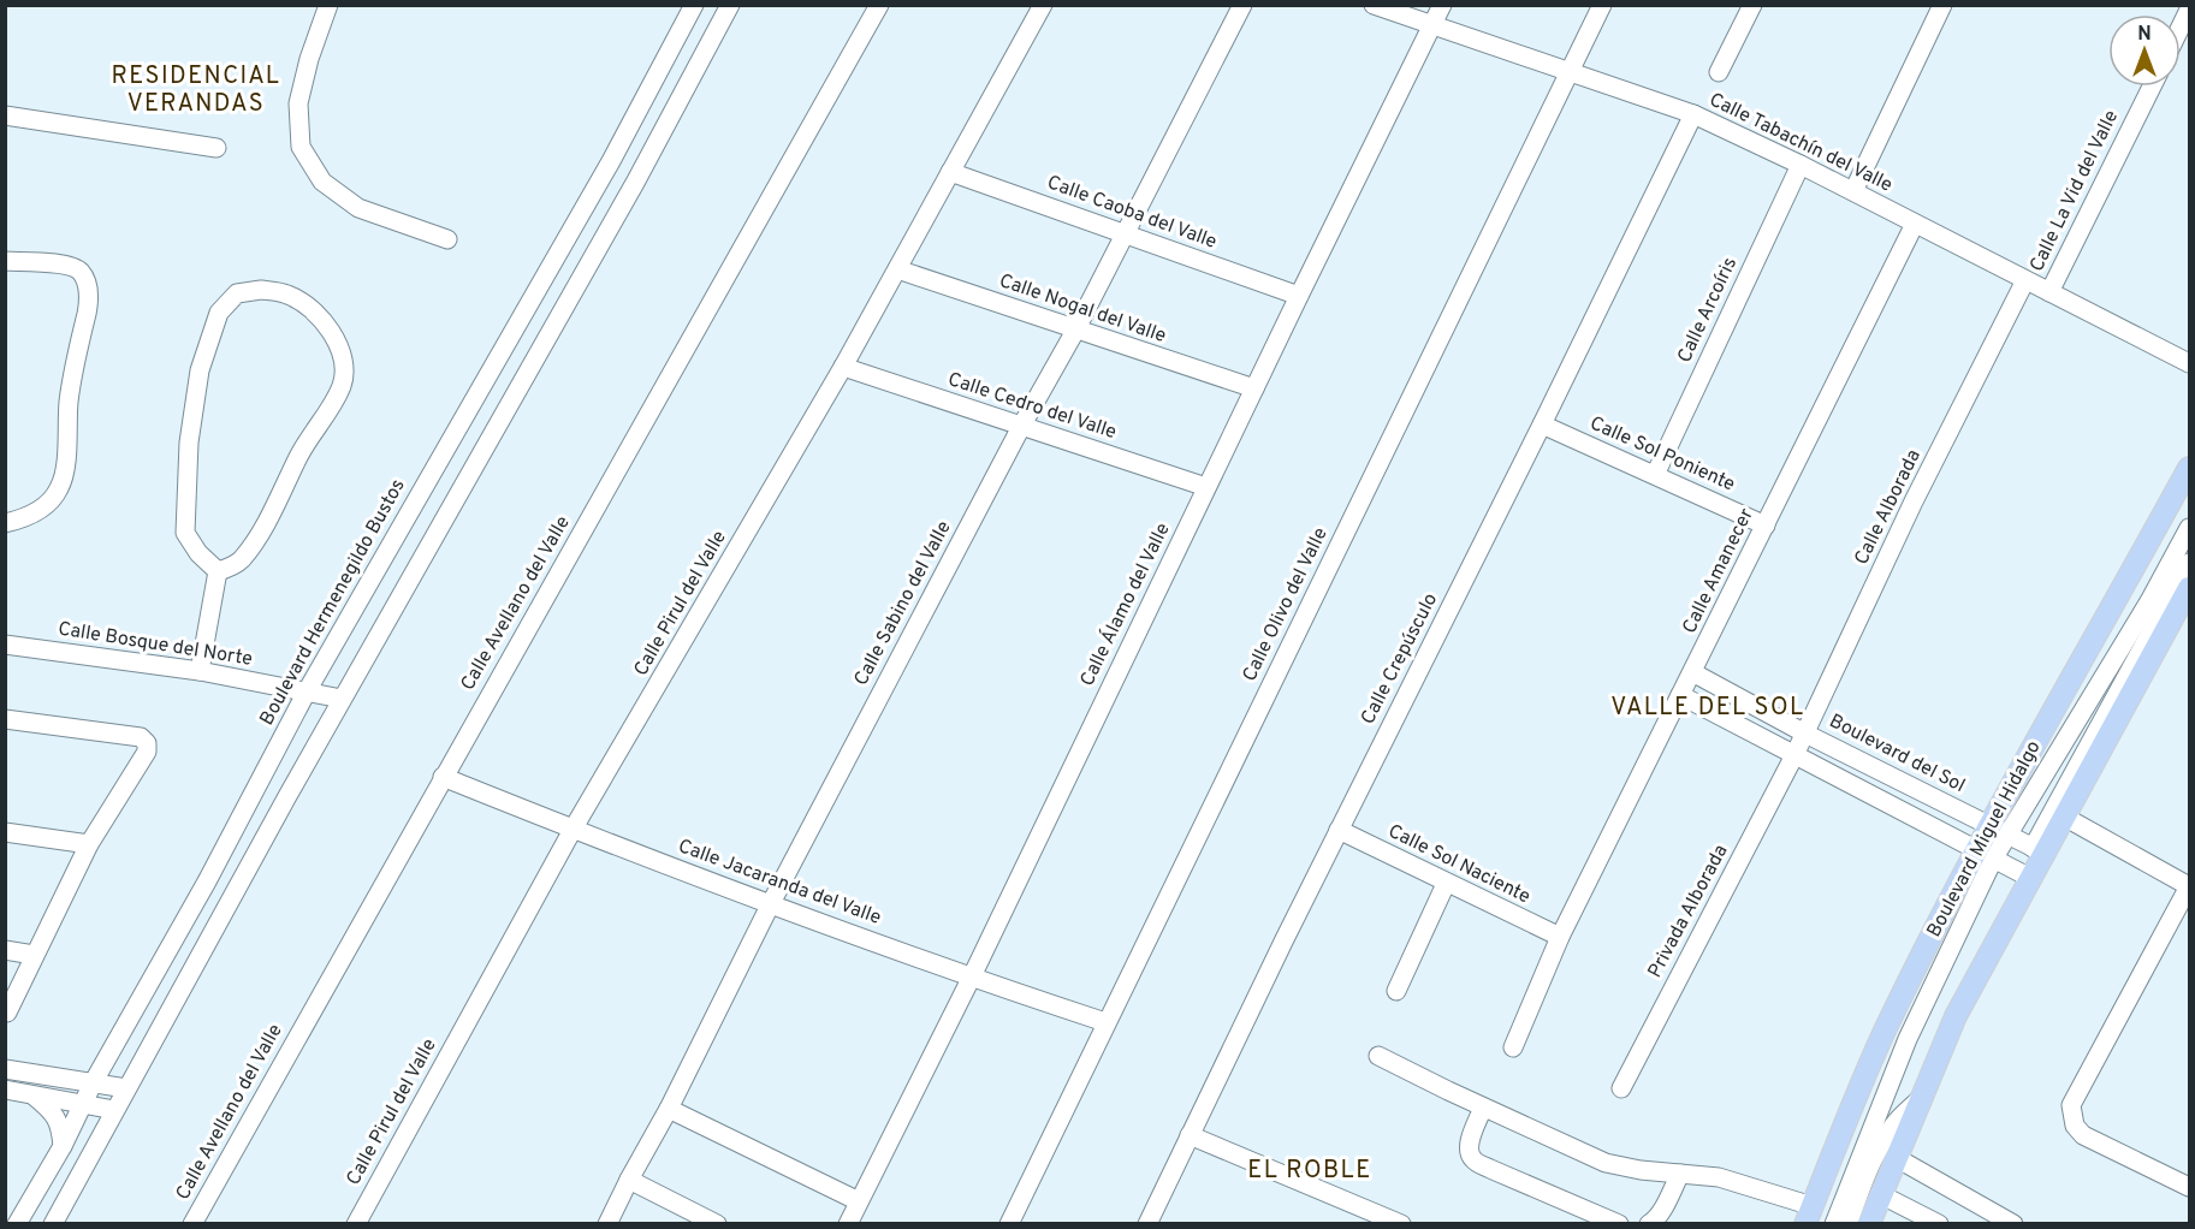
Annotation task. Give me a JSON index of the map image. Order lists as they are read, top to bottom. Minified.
{"streets":{"main road":["Boulevard Miguel Hidalgo"],"street":["Calle Tabachín del Valle","Calle La Vid del Valle","Calle Caoba del Valle","Calle Nogal del Valle","Calle Arcoíris","Calle Cedro del Valle","Calle Sol Poniente","Calle Alborada","Calle Amanecer","Boulevard Hermenegildo Bustos","Calle Avellano del Valle","Calle Pirul del Valle","Calle Sabino del Valle","Calle Álamo del Valle","Calle Olivo del Valle","Calle Bosque del Norte","Calle Crepúsculo","Boulevard del Sol","Calle Sol Naciente","Calle Jacaranda del Valle","Privada Alborada"]},"crossings":[["Calle Tabachín del Valle","Calle La Vid del Valle"],["Calle Tabachín del Valle","Calle Arcoíris"],["Calle Tabachín del Valle","Calle Alborada"],["Calle Tabachín del Valle","Calle Amanecer"],["Calle Tabachín del Valle","Calle Álamo del Valle"],["Calle Tabachín del Valle","Calle Olivo del Valle"],["Calle Tabachín del Valle","Calle Crepúsculo"],["Calle Caoba del Valle","Calle Pirul del Valle"],["Calle Caoba del Valle","Calle Sabino del Valle"],["Calle Caoba del Valle","Calle Álamo del Valle"],["Calle Nogal del Valle","Calle Pirul del Valle"],["Calle Nogal del Valle","Calle Sabino del Valle"],["Calle Nogal del Valle","Calle Álamo del Valle"],["Calle Arcoíris","Calle Sol Poniente"],["Calle Cedro del Valle","Calle Pirul del Valle"],["Calle Cedro del Valle","Calle Sabino del Valle"],["Calle Cedro del Valle","Calle Álamo del Valle"],["Calle Sol Poniente","Calle Amanecer"],["Calle Sol Poniente","Calle Crepúsculo"],["Calle Alborada","Boulevard del Sol"],["Calle Alborada","Privada Alborada"],["Calle Amanecer","Boulevard del Sol"],["Calle Amanecer","Calle Sol Naciente"],["Boulevard Hermenegildo Bustos","Calle Bosque del Norte"],["Calle Avellano del Valle","Calle Jacaranda del Valle"],["Calle Pirul del Valle","Calle Jacaranda del Valle"],["Calle Sabino del Valle","Calle Jacaranda del Valle"],["Calle Álamo del Valle","Calle Jacaranda del Valle"],["Calle Olivo del Valle","Calle Jacaranda del Valle"],["Calle Crepúsculo","Calle Sol Naciente"],["Boulevard del Sol","Boulevard Miguel Hidalgo"]],"districts":["RESIDENCIAL VERANDAS","VALLE DEL SOL","EL ROBLE"],"north":"top"}
